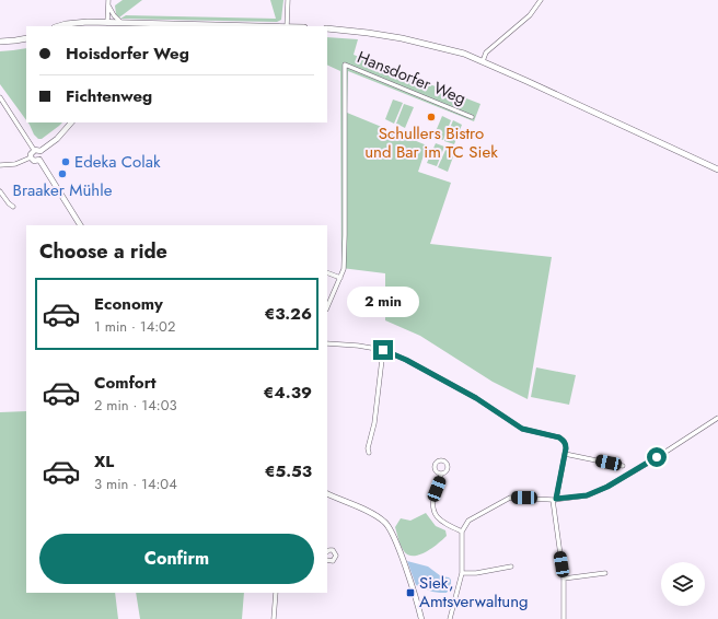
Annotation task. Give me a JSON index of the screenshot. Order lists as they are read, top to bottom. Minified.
{"streets":{"street":["Hansdorfer Weg"]},"places":{"other":["Schullers Bistro und Bar im TC Siek","Edeka Colak","Braaker Mühle"],"transit":["Siek, Amtsverwaltung"]},"page":{"banner":["Hoisdorfer Weg","Fichtenweg"],"heading":"Choose a ride","list":[{"name":"Economy","note":"1 min · 14:02","value":"€3.26"},{"name":"Comfort","note":"2 min · 14:03","value":"€4.39"},{"name":"XL","note":"3 min · 14:04","value":"€5.53"}],"bubble":"2 min","buttons":"Confirm"}}
